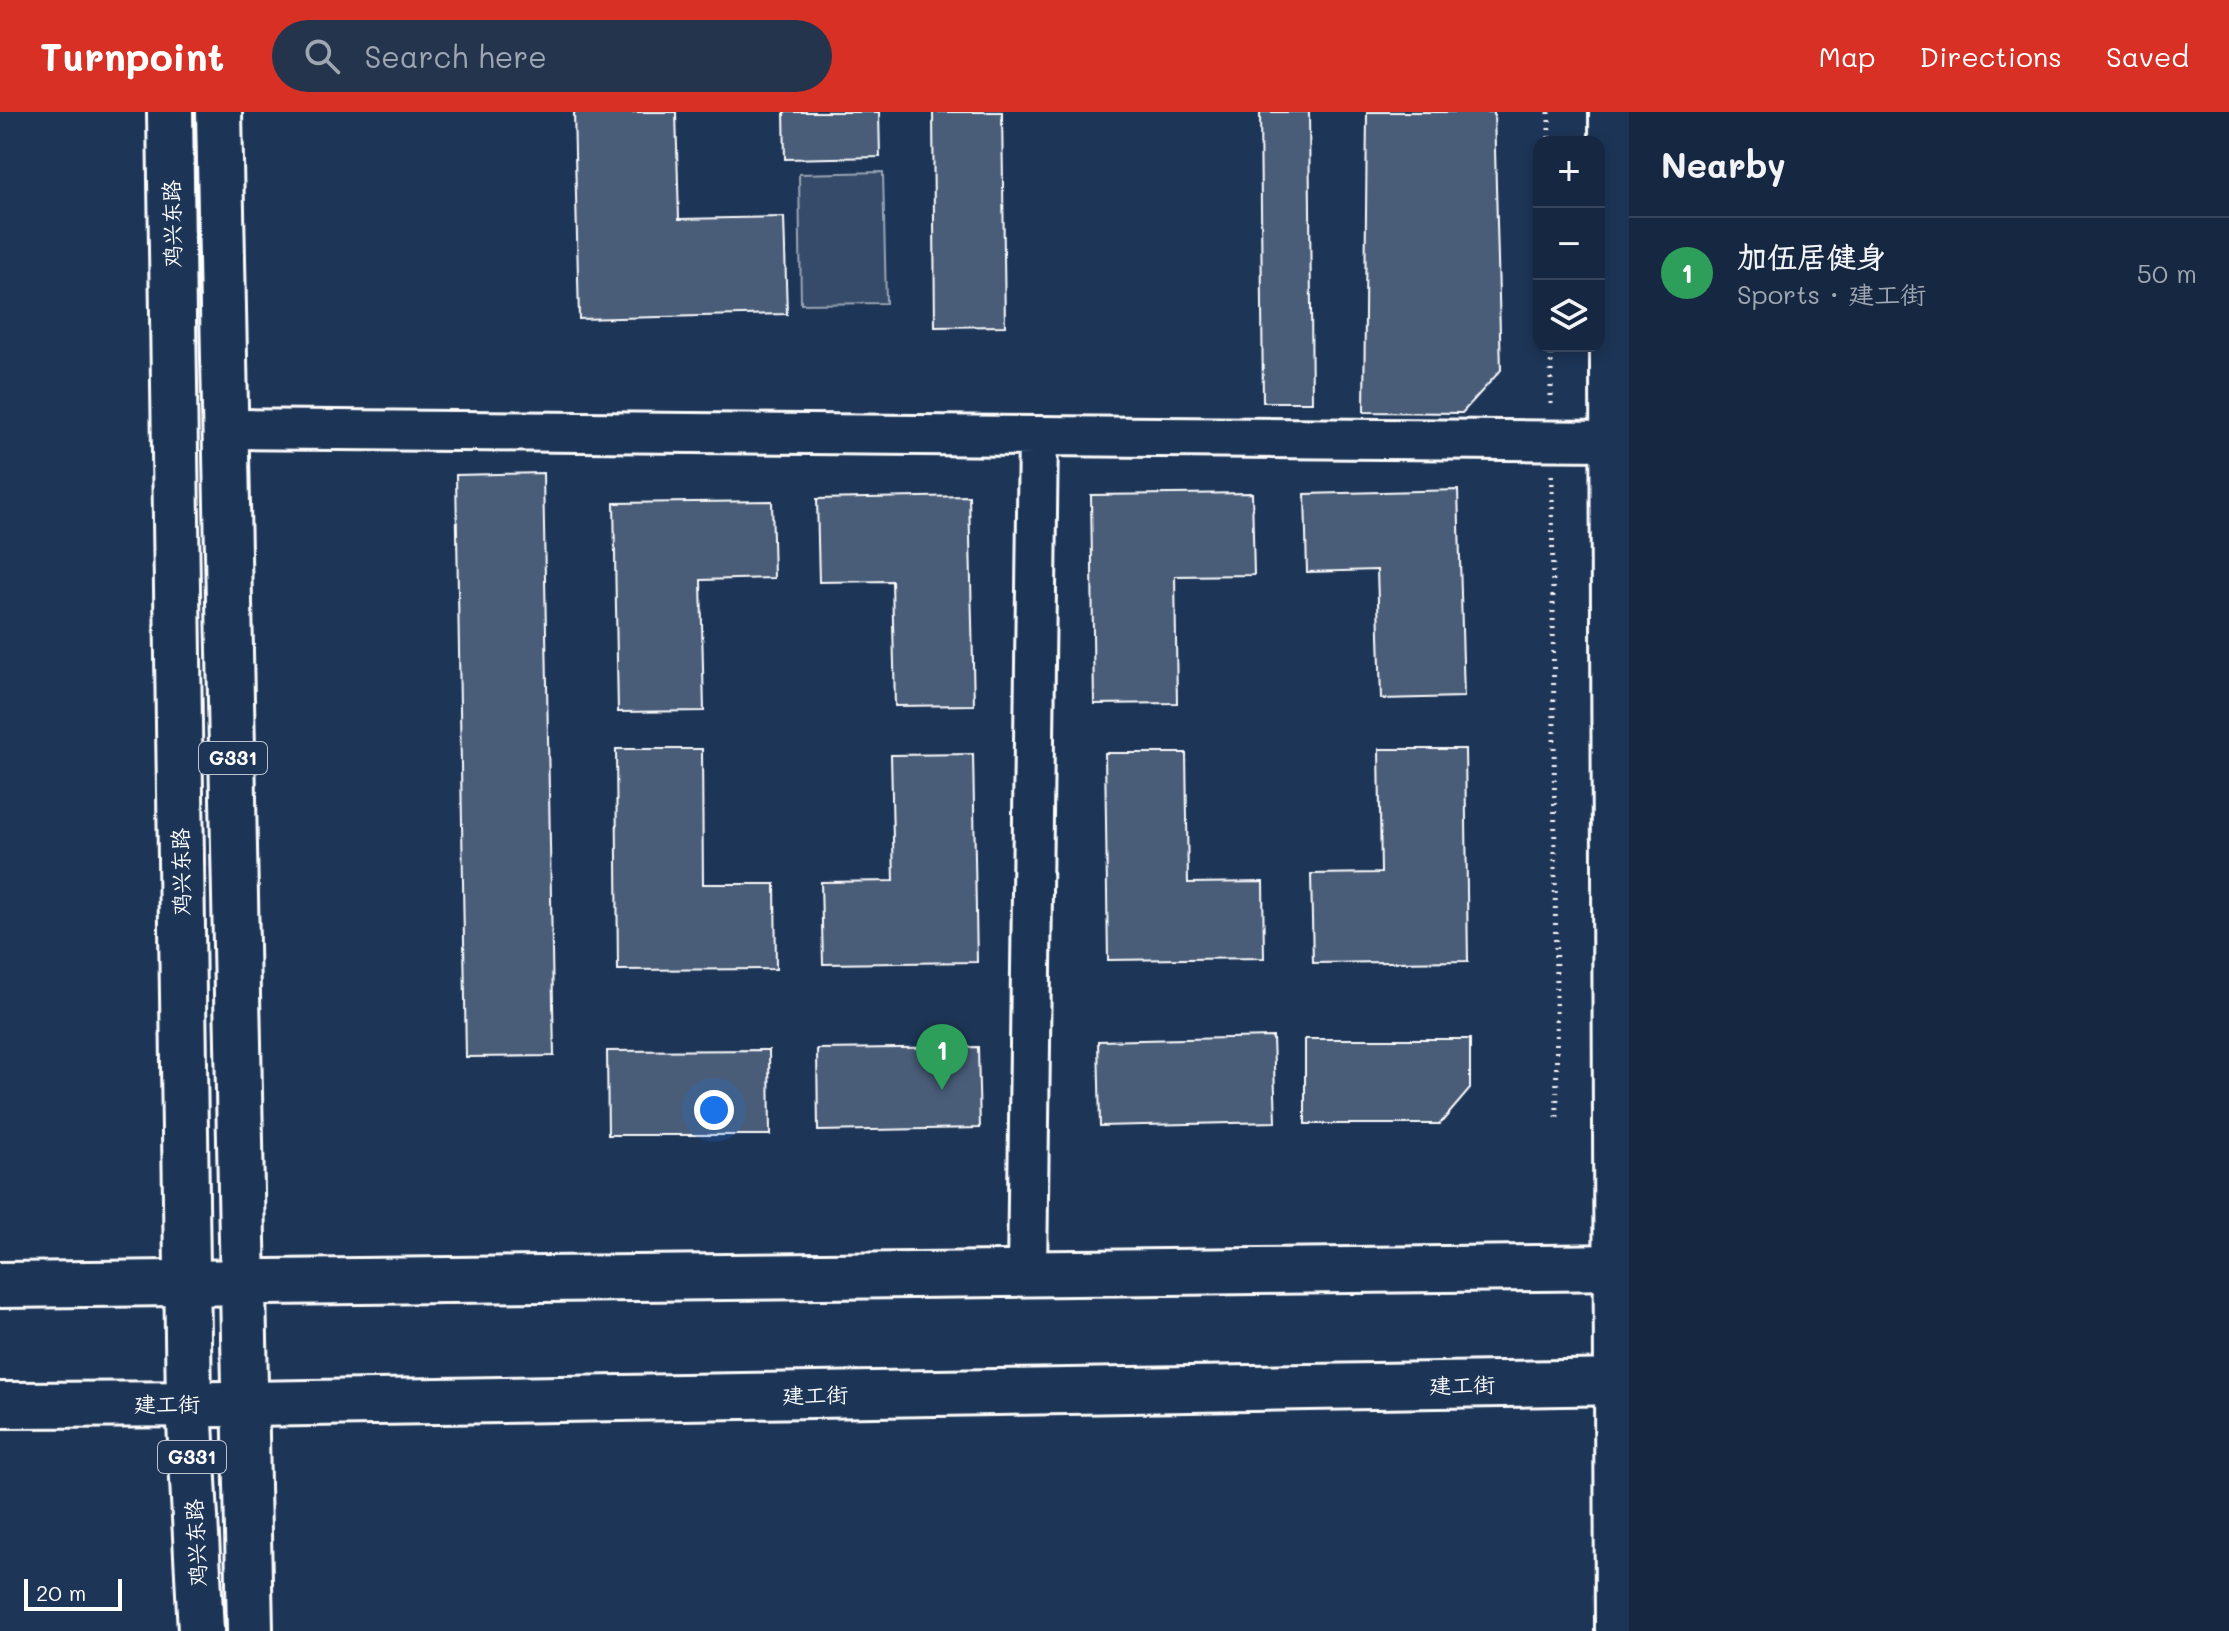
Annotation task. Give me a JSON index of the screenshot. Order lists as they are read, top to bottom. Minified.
{"streets":{"main road":["鸡兴东路","G331","建工街"]},"crossings":[["鸡兴东路","建工街"],["G331","建工街"]],"scale_bar":"20 m","page":{"header":"Turnpoint","search":"Search here","nav":["Map","Directions","Saved"],"heading":"Nearby","map_buttons":["+","−"],"list":[{"mark":"1","name":"加伍居健身","note":"Sports · 建工街","value":"50 m"}],"pins":"1","scale":"20 m"}}
